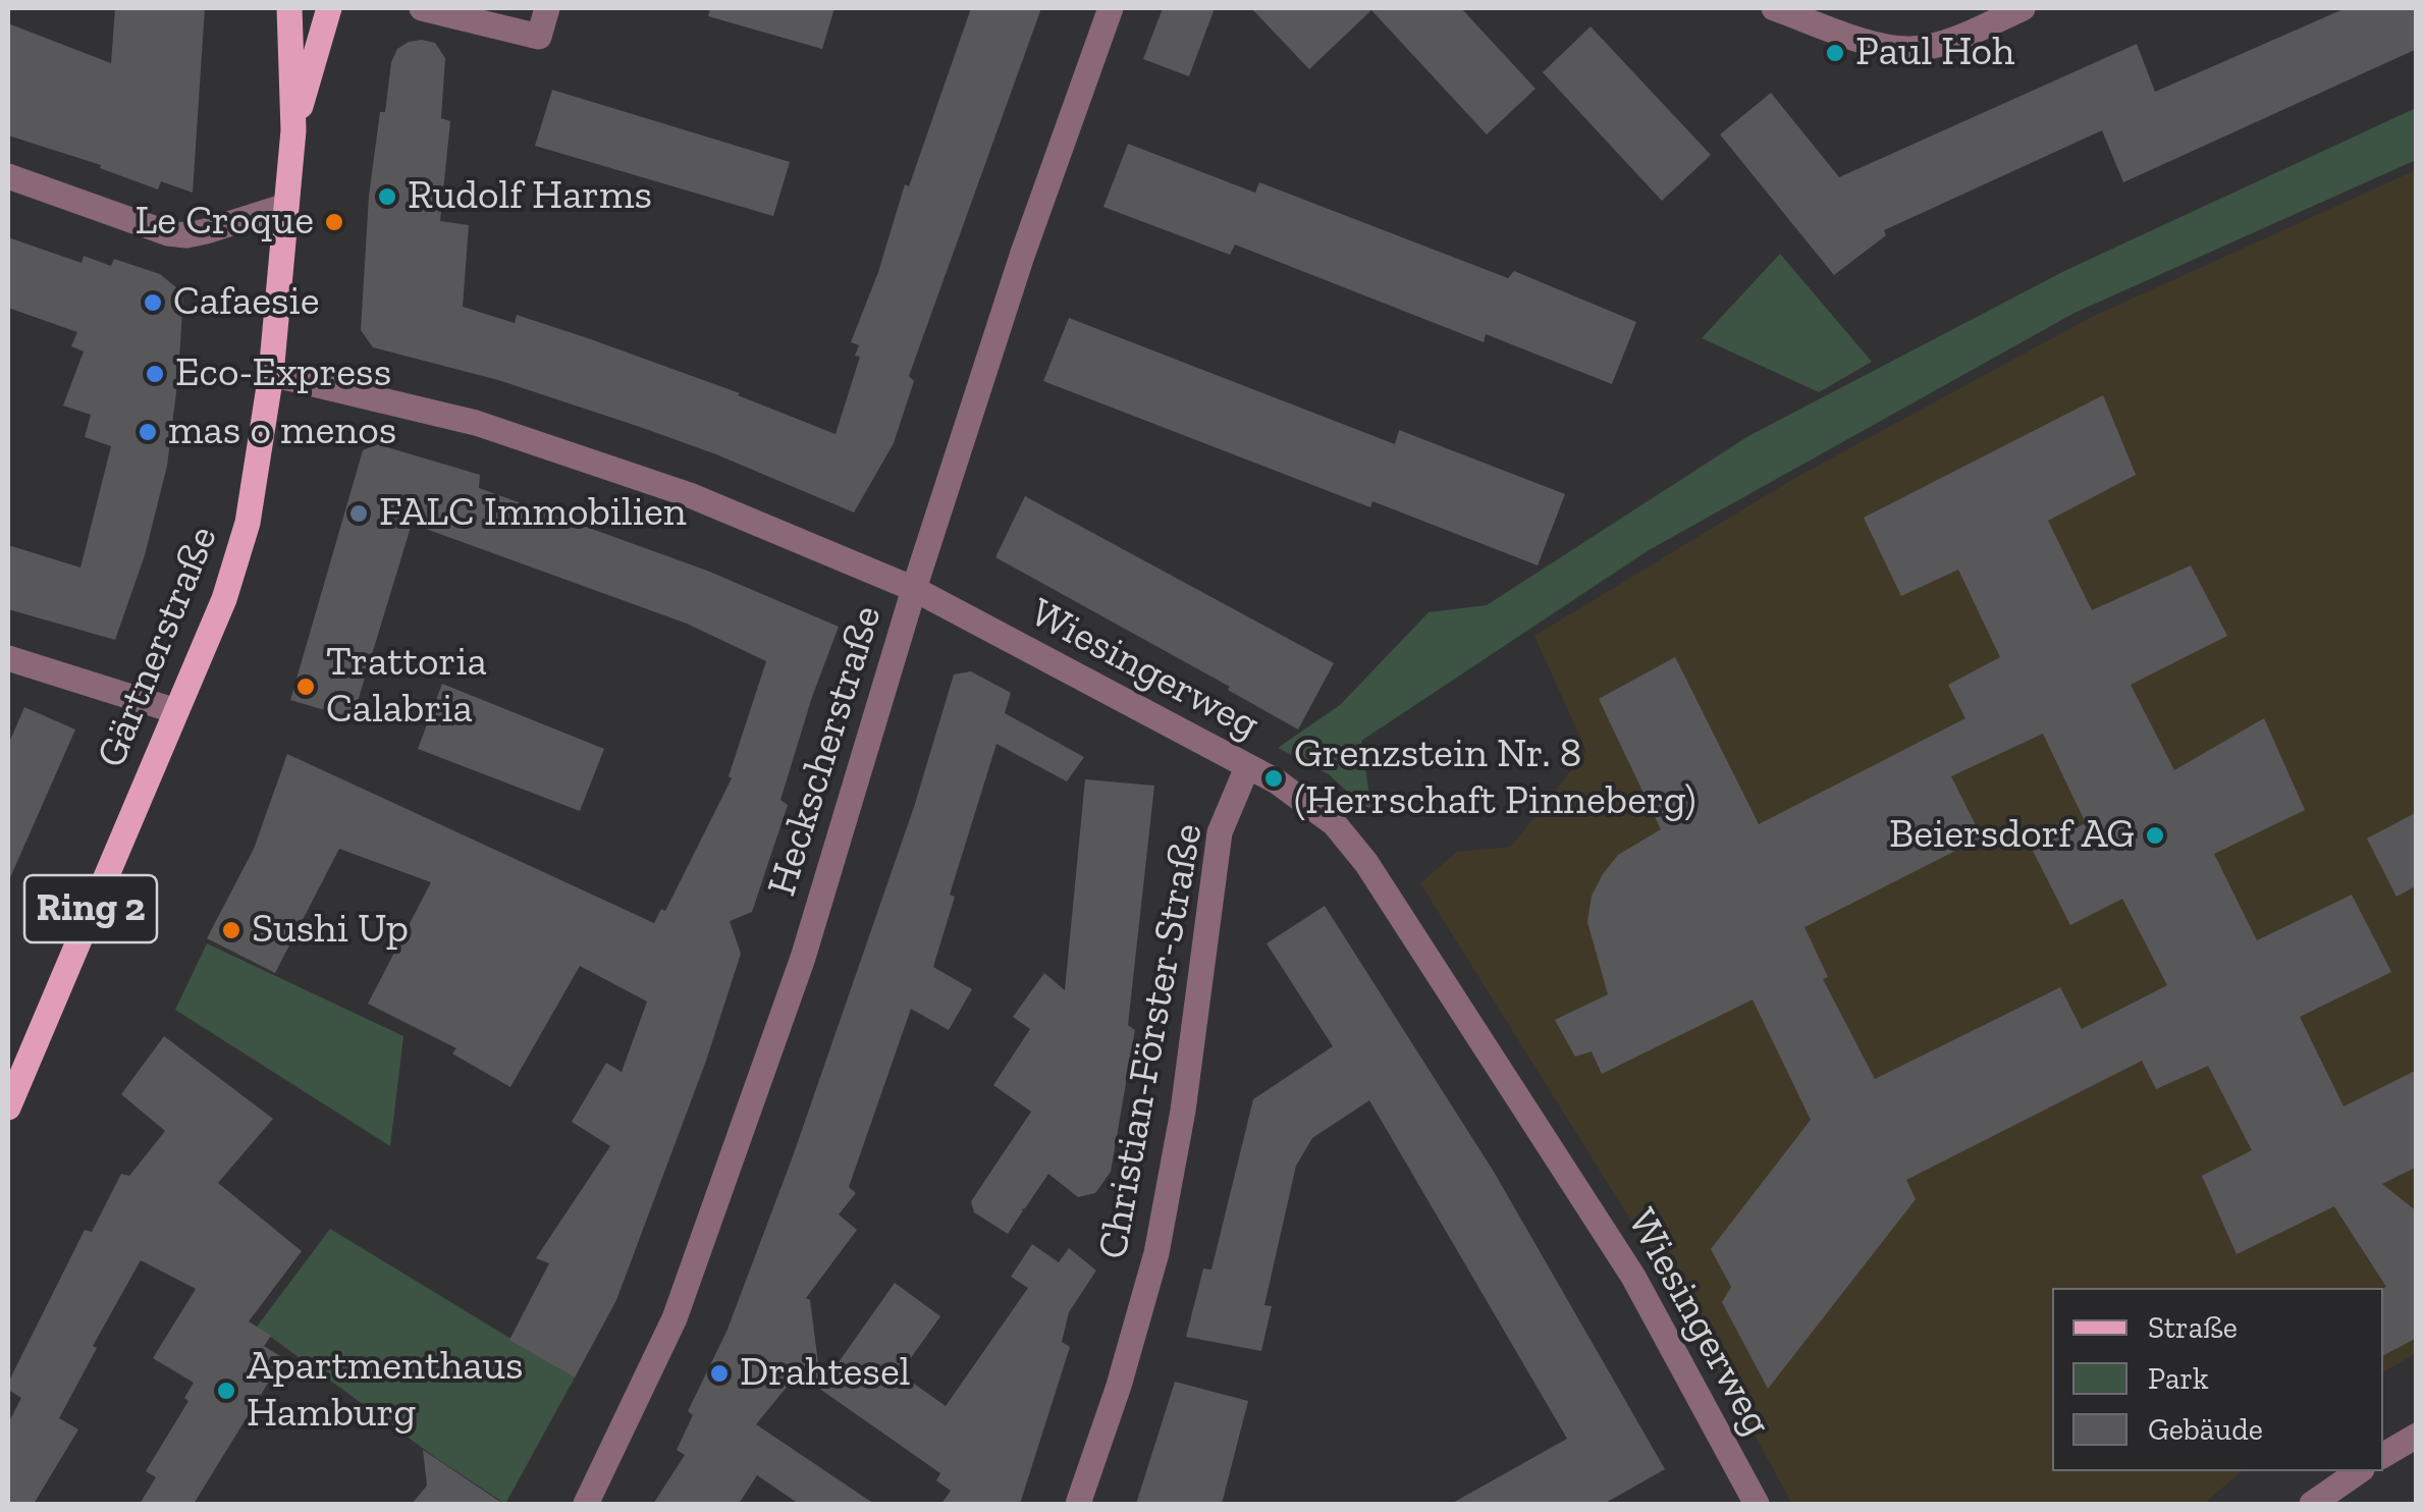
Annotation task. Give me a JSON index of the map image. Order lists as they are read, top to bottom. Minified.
{"streets":{"main road":["Gärtnerstraße","Ring 2"],"street":["Wiesingerweg","Heckscherstraße","Christian-Förster-Straße"]},"crossings":[["Gärtnerstraße","Wiesingerweg"],["Wiesingerweg","Heckscherstraße"],["Wiesingerweg","Christian-Förster-Straße"]],"places":["Paul Hoh","Rudolf Harms","Le Croque","Cafaesie","Eco-Express","mas o menos","FALC Immobilien","Trattoria Calabria","Grenzstein Nr. 8 (Herrschaft Pinneberg)","Beiersdorf AG","Sushi Up","Drahtesel","Apartmenthaus Hamburg"],"legend":["Straße","Park","Gebäude"]}
